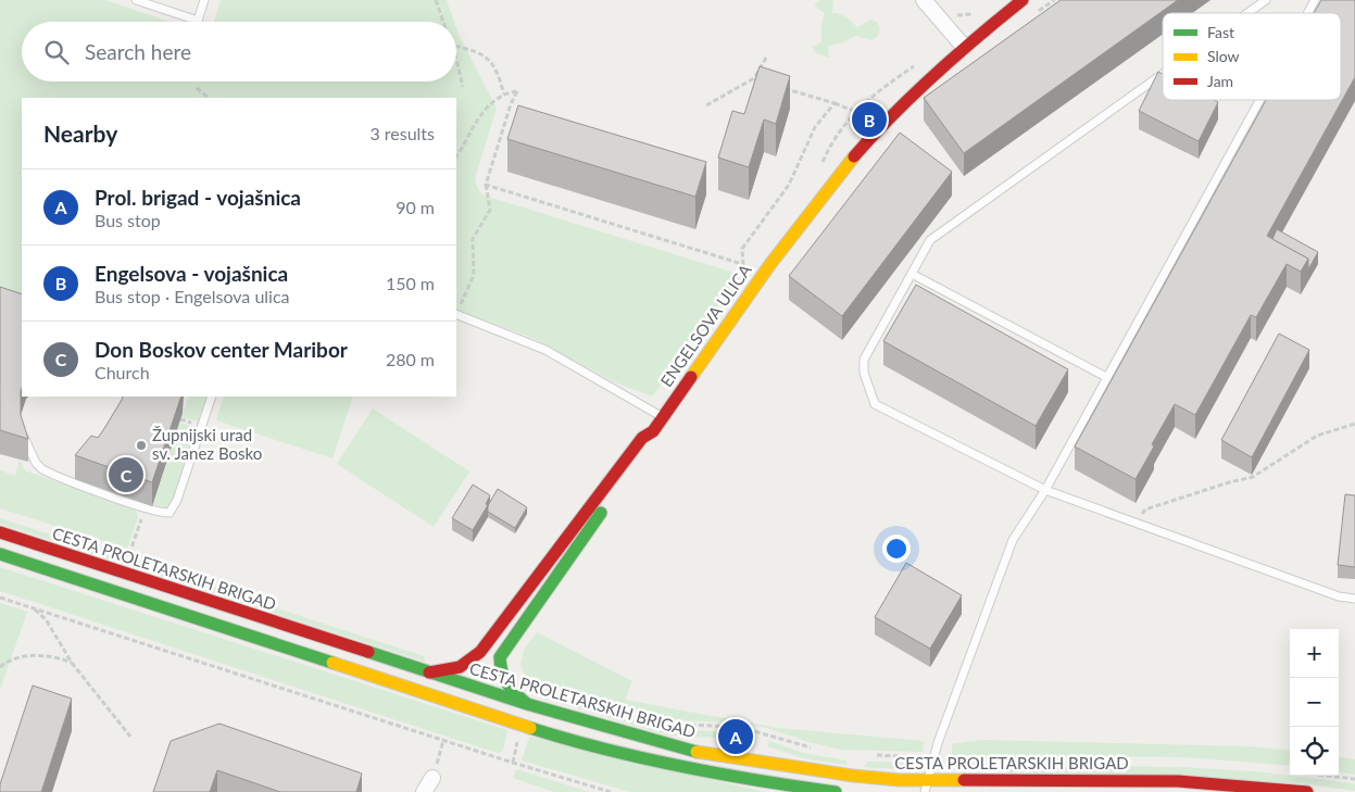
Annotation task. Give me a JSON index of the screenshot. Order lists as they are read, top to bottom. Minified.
{"streets":{"main road":["ENGELSOVA ULICA","CESTA PROLETARSKIH BRIGAD"]},"crossings":[["ENGELSOVA ULICA","CESTA PROLETARSKIH BRIGAD"]],"places":["Župnijski urad sv. Janez Bosko"],"legend":["Fast","Slow","Jam"],"page":{"search":"Search here","heading":["Nearby","3 results"],"pins":["B","C","A"],"list":[{"mark":"A","name":"Prol. brigad - vojašnica","note":"Bus stop","value":"90 m"},{"mark":"B","name":"Engelsova - vojašnica","note":"Bus stop · Engelsova ulica","value":"150 m"},{"mark":"C","name":"Don Boskov center Maribor","note":"Church","value":"280 m"}],"map_buttons":["+","−"]}}
